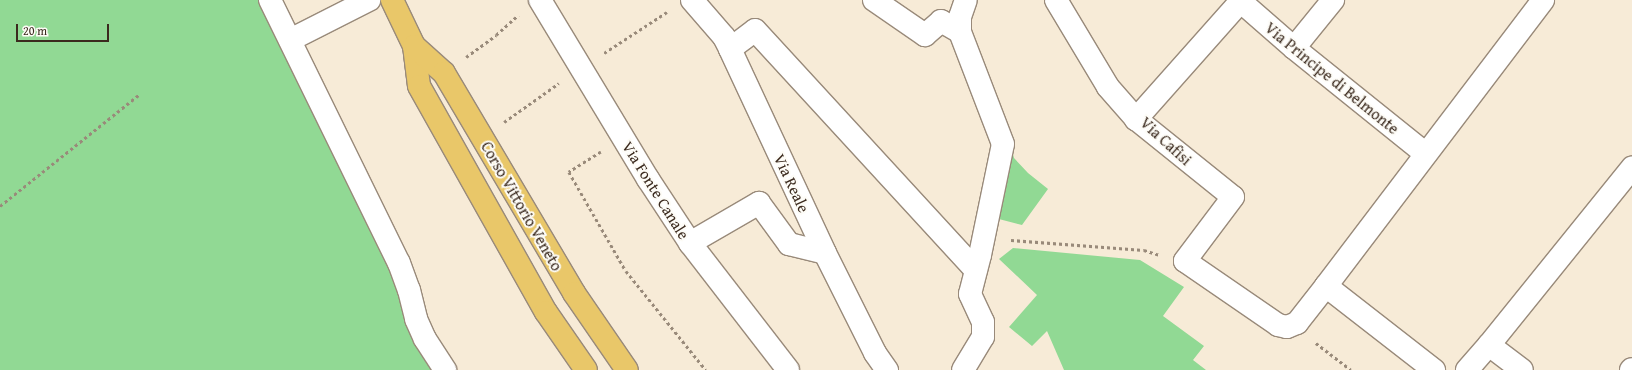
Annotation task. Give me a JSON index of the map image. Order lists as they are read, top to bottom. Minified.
{"streets":{"main road":["Corso Vittorio Veneto"],"street":["Via Principe di Belmonte","Via Cafisi","Via Reale","Via Fonte Canale"]},"crossings":[["Via Principe di Belmonte","Via Cafisi"]],"scale_bar":"20 m"}
